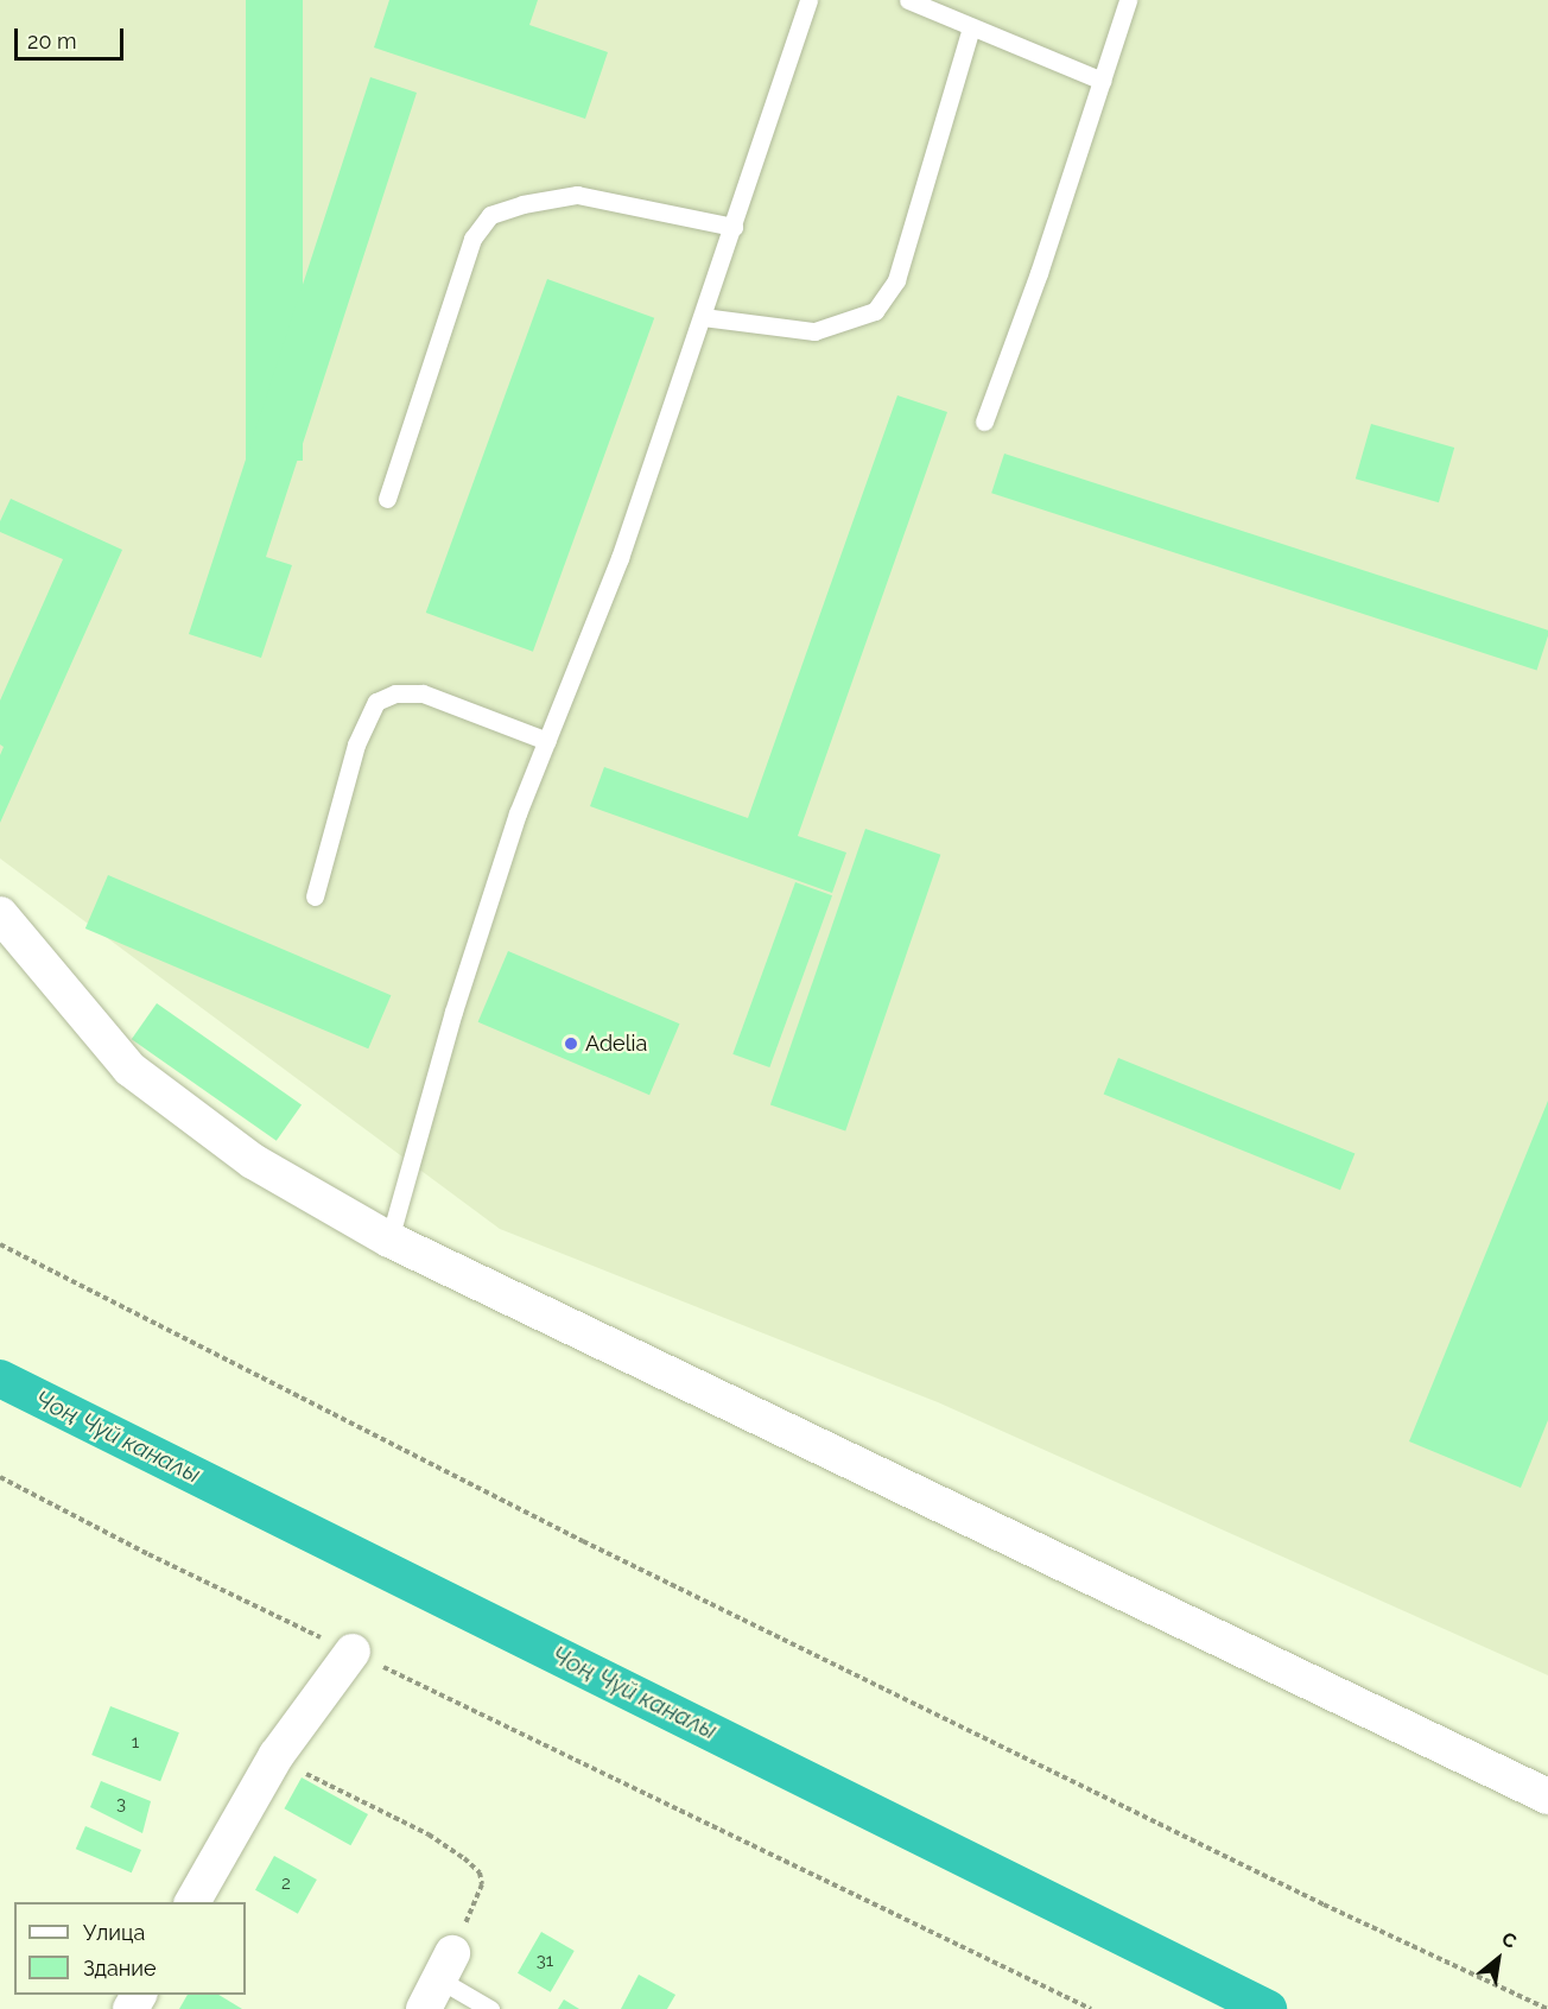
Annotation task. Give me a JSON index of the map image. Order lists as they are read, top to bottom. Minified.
{"water":["Чоң Чүй каналы"],"places":["Adelia"],"house_numbers":["1","3","2","31"],"legend":["Улица","Здание"],"scale_bar":"20 m","north":"top right"}
